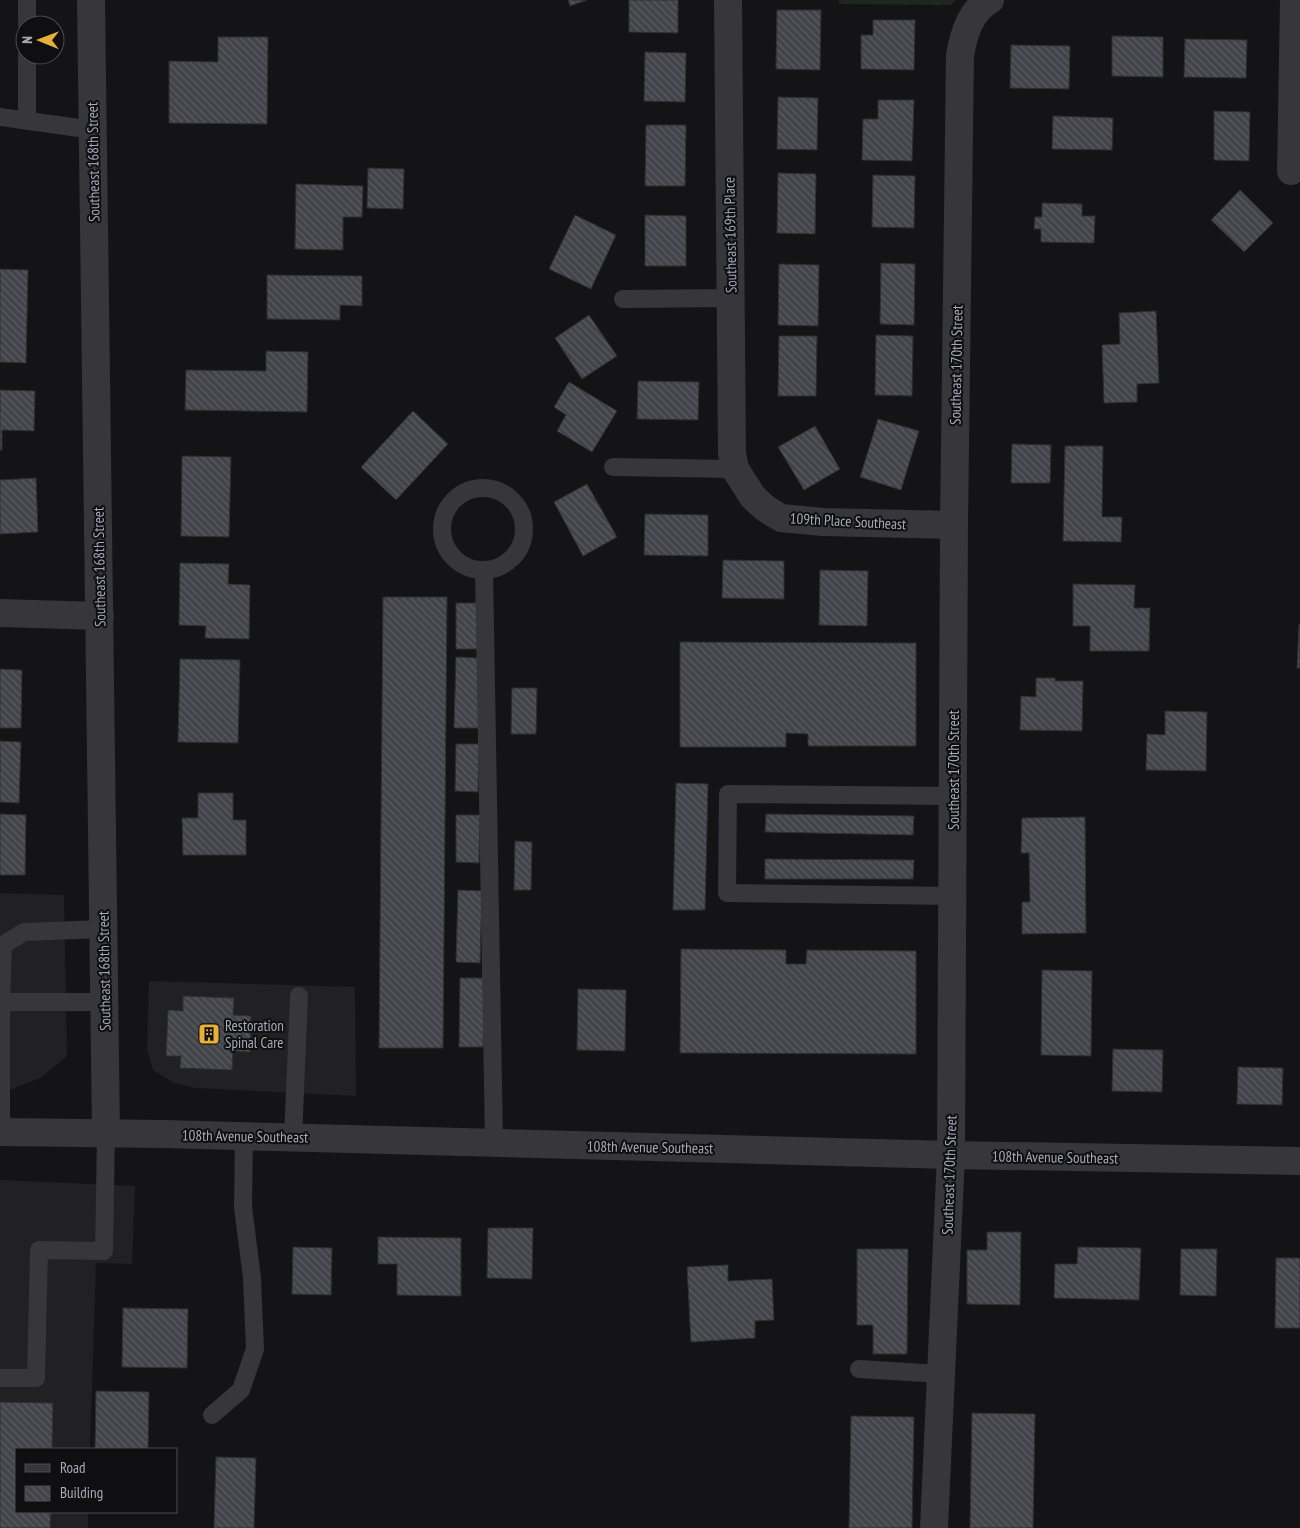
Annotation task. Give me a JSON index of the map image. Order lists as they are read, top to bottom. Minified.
{"streets":{"street":["Southeast 168th Street","Southeast 169th Place","Southeast 170th Street","109th Place Southeast","108th Avenue Southeast"]},"crossings":[["Southeast 168th Street","108th Avenue Southeast"],["Southeast 169th Place","109th Place Southeast"],["Southeast 170th Street","109th Place Southeast"],["Southeast 170th Street","108th Avenue Southeast"]],"places":{"building":["Restoration Spinal Care"]},"legend":["Road","Building"],"north":"left"}
